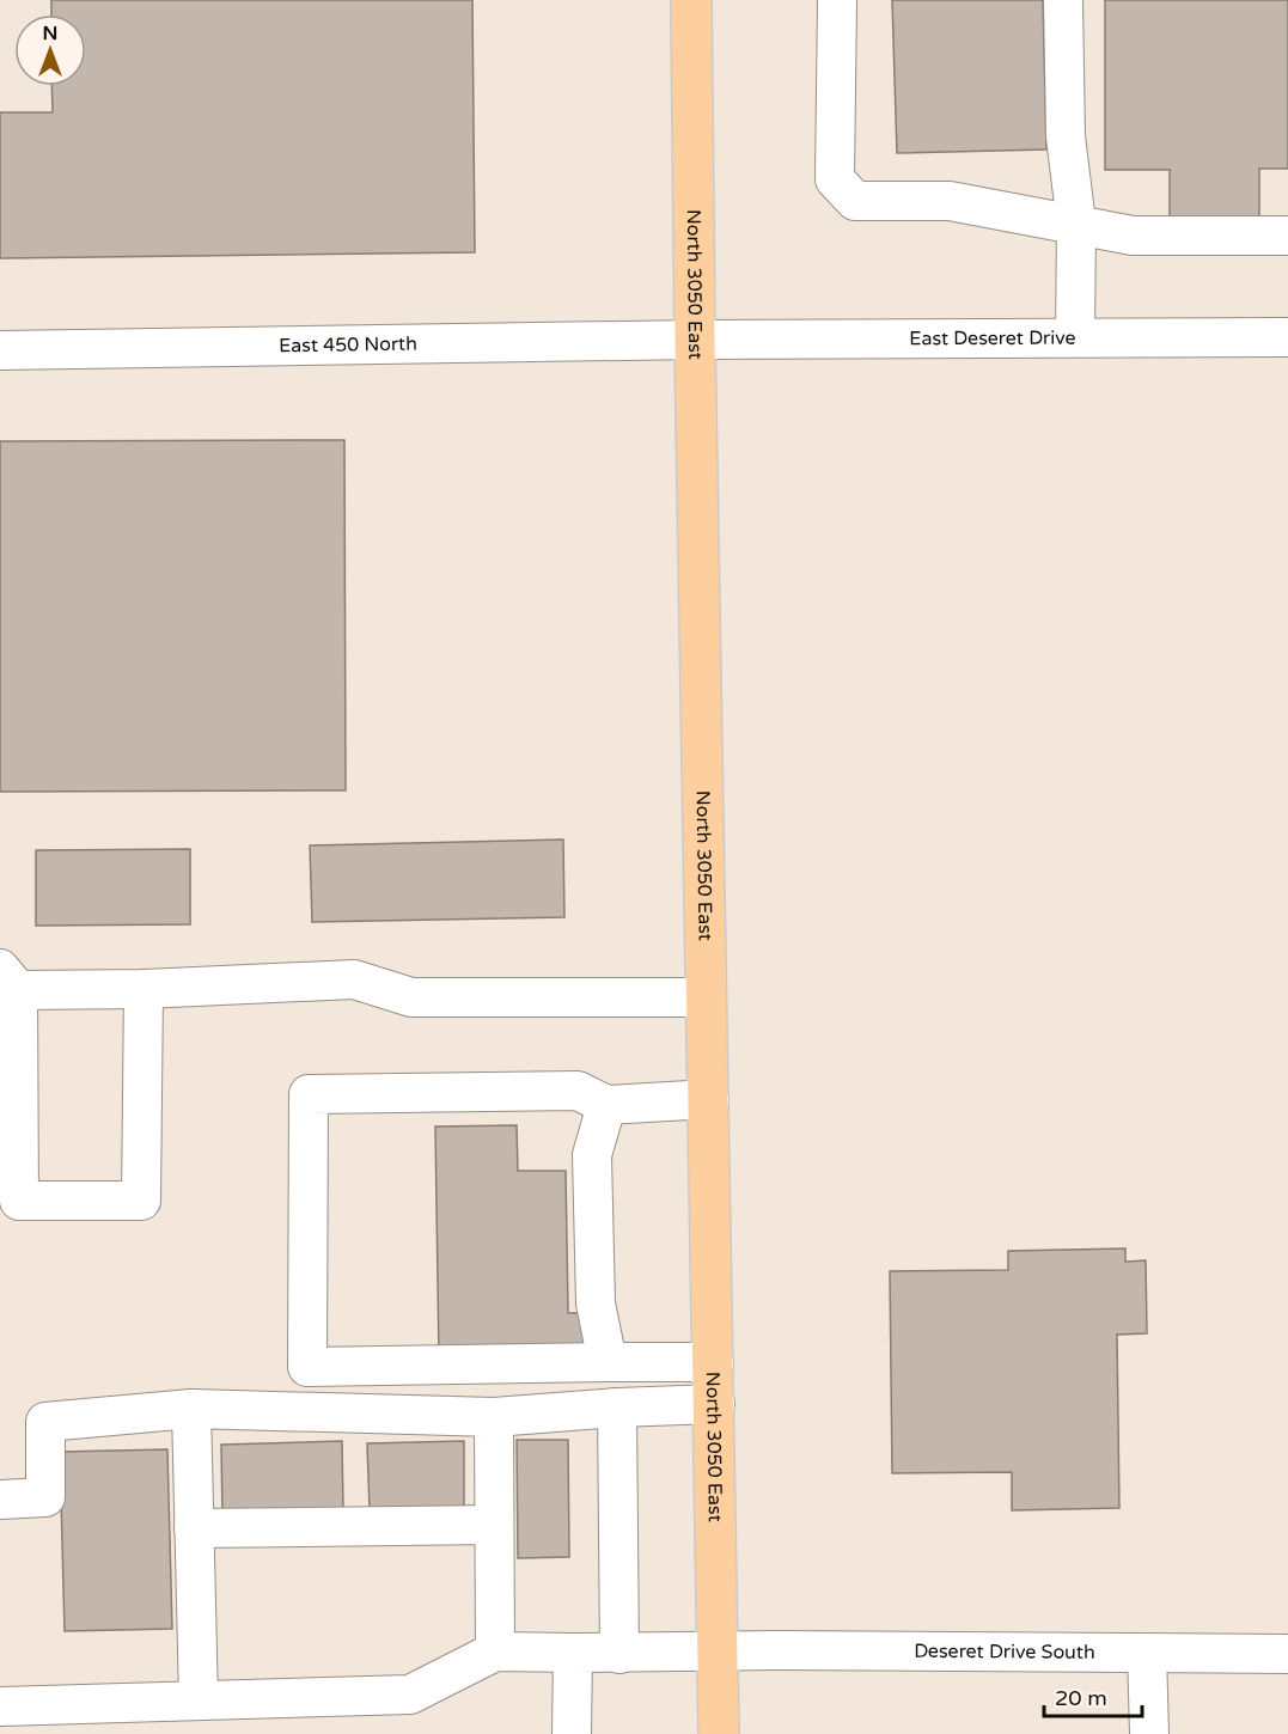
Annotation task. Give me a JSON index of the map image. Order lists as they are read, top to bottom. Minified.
{"streets":{"main road":["North 3050 East"],"street":["East Deseret Drive","East 450 North","Deseret Drive South"]},"crossings":[["North 3050 East","East Deseret Drive"],["North 3050 East","East 450 North"],["North 3050 East","Deseret Drive South"],["East Deseret Drive","East 450 North"]],"scale_bar":"20 m","north":"top"}
